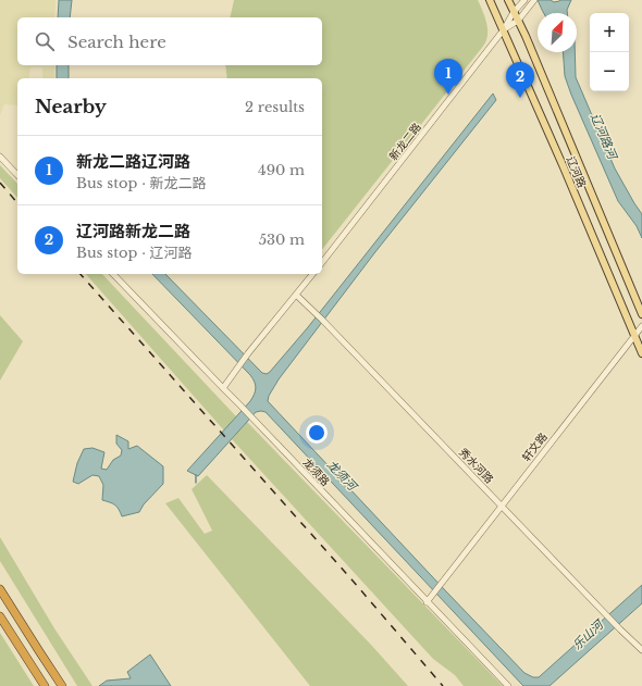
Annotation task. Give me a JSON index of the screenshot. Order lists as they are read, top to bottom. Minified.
{"streets":{"main road":["辽河路"],"street":["新龙二路","轩文路","秀水河路","龙须路"]},"crossings":[["新龙二路","辽河路"],["辽河路","轩文路"],["轩文路","秀水河路"],["轩文路","龙须路"]],"water":["辽河路河","龙须河","乐山河"],"north":"top right","page":{"map_buttons":["+","−"],"search":"Search here","pins":["1","2"],"heading":["Nearby","2 results"],"list":[{"mark":"1","name":"新龙二路辽河路","note":"Bus stop · 新龙二路","value":"490 m"},{"mark":"2","name":"辽河路新龙二路","note":"Bus stop · 辽河路","value":"530 m"}]}}
